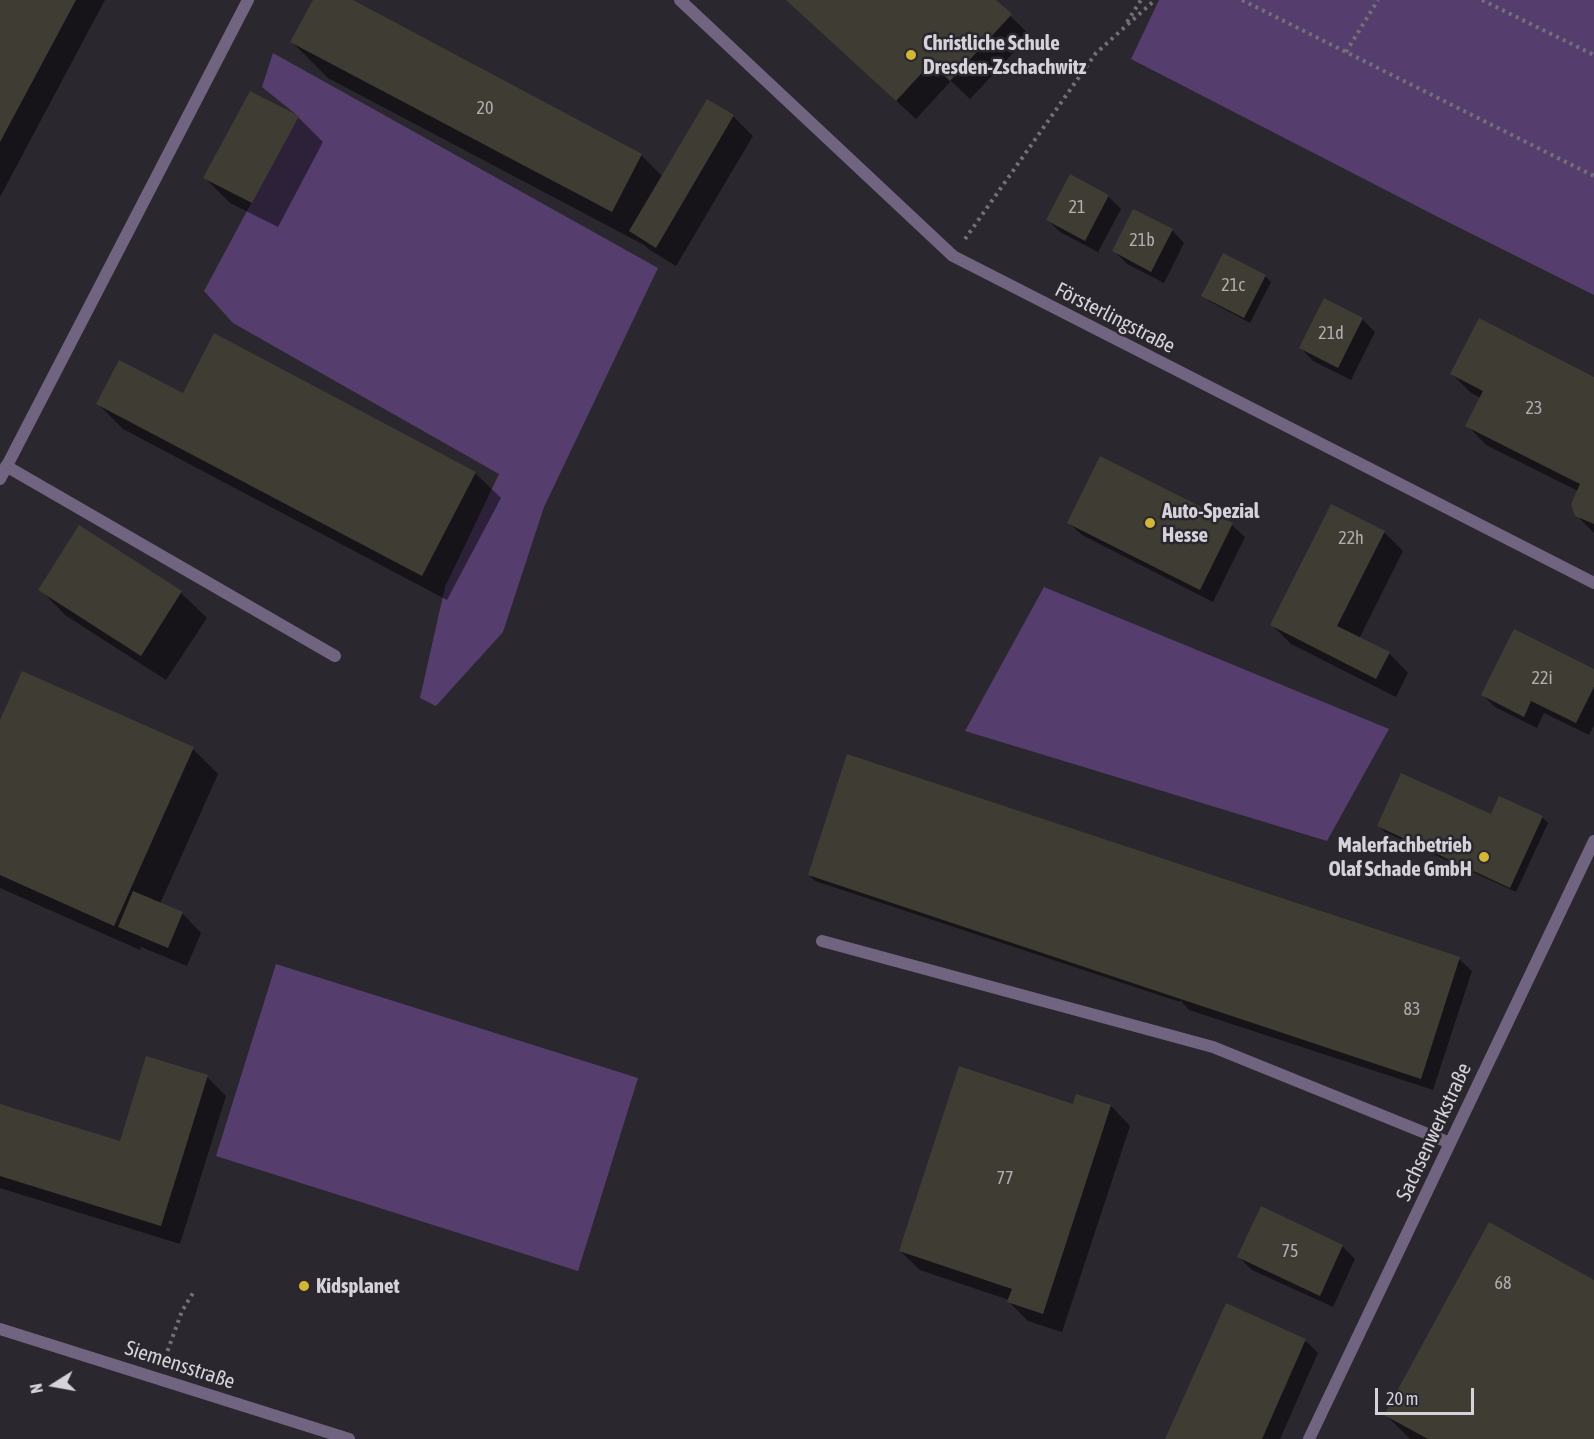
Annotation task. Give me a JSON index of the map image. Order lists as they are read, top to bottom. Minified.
{"streets":{"street":["Försterlingstraße","Sachsenwerkstraße","Siemensstraße"]},"places":["Christliche Schule Dresden-Zschachwitz","Auto-Spezial Hesse","Malerfachbetrieb Olaf Schade GmbH","Kidsplanet"],"house_numbers":["20","21","21b","21c","21d","23","22h","22i","83","77","75","68"],"scale_bar":"20 m","north":"left"}
